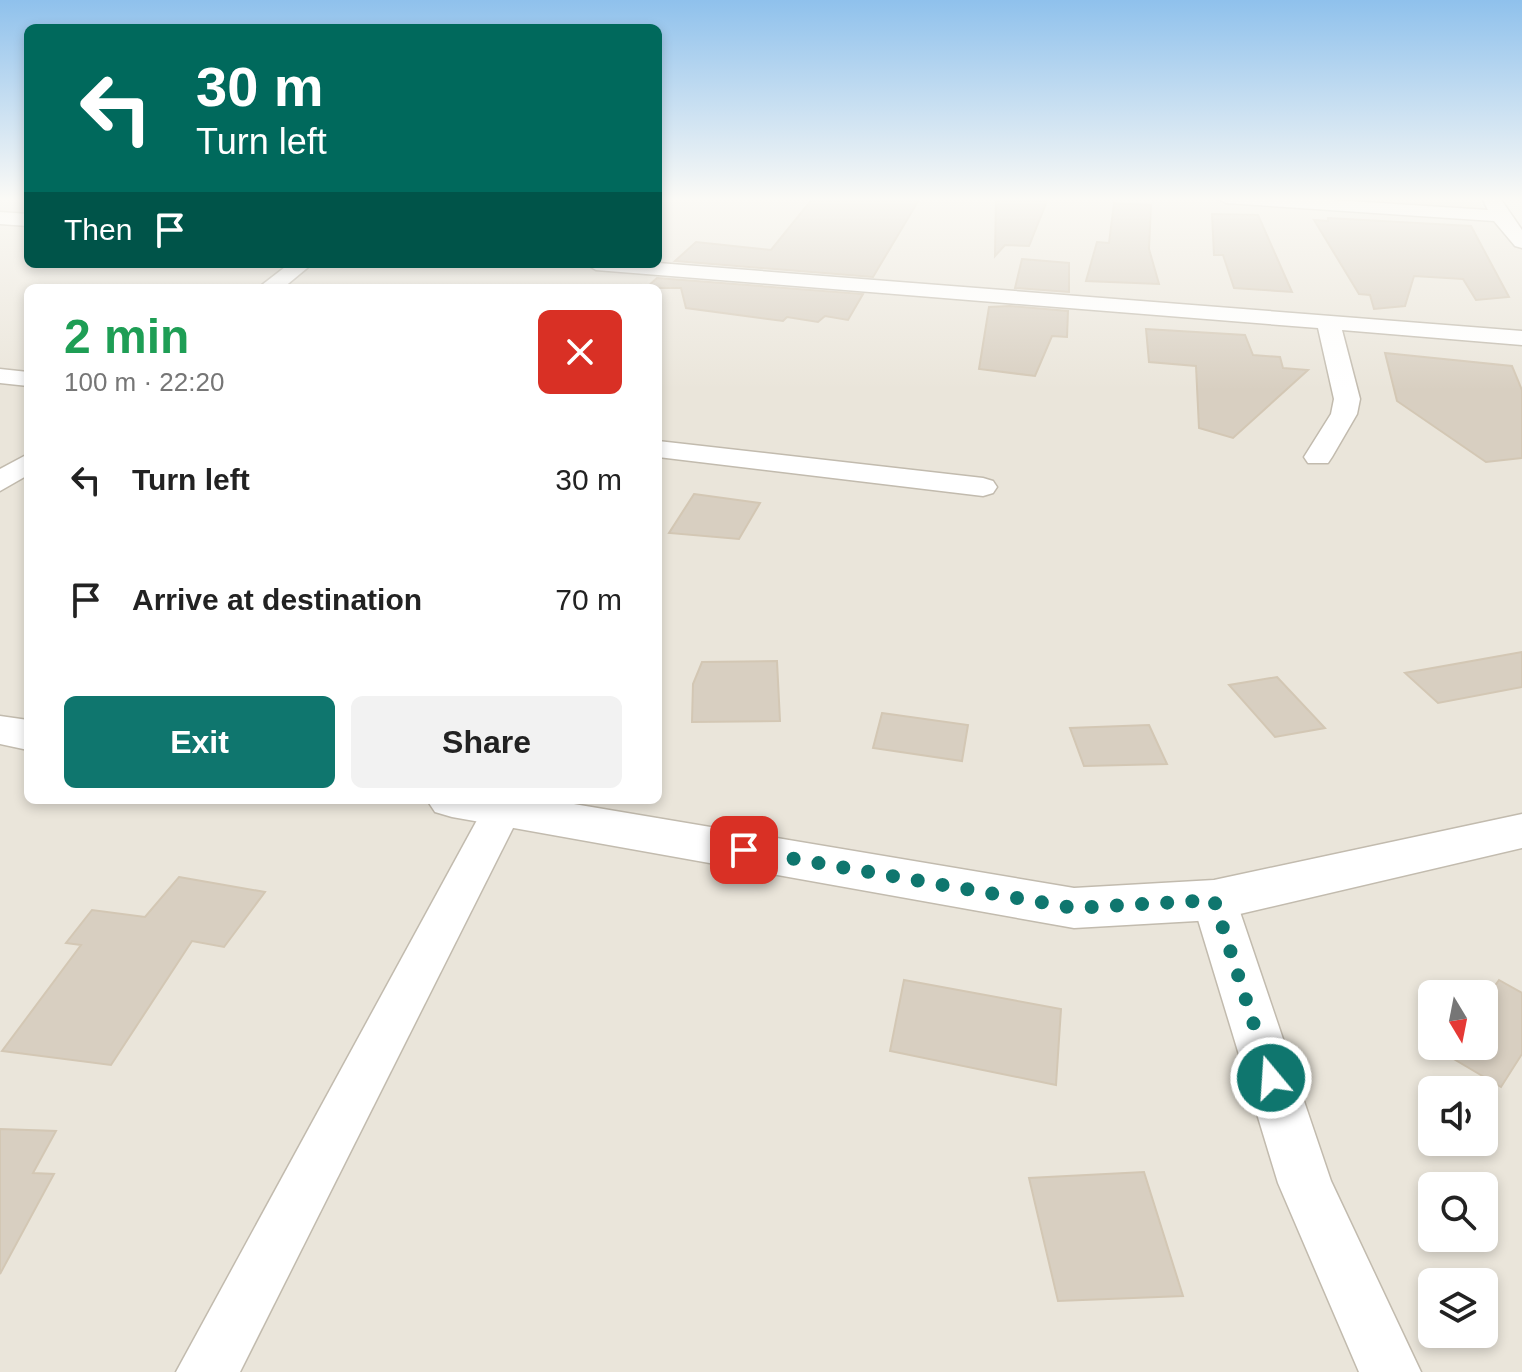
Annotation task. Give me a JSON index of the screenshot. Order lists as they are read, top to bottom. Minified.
{"north":"bottom","page":{"turn":["30 m","Turn left"],"then":"Then","heading":["2 min","100 m · 22:20"],"list":[{"name":"Turn left","value":"30 m"},{"name":"Arrive at destination","value":"70 m"}],"buttons":["Exit","Share"]}}
